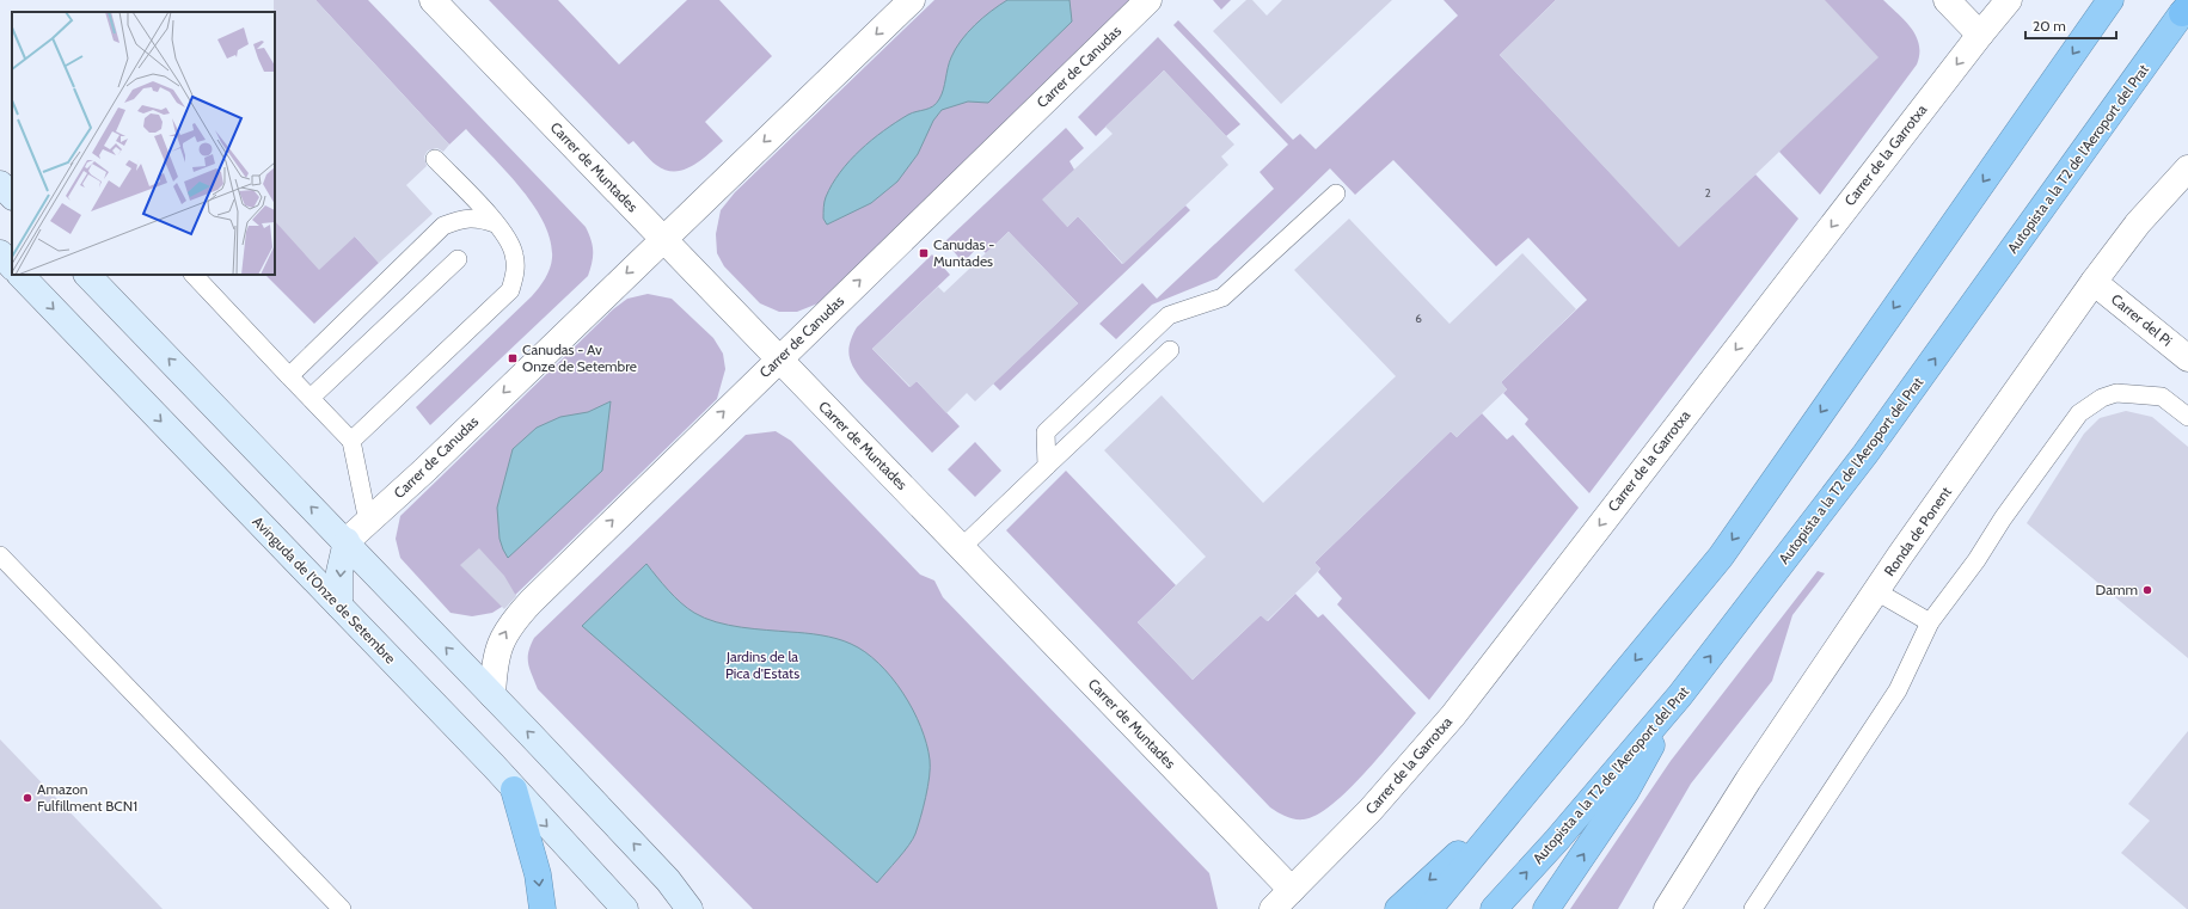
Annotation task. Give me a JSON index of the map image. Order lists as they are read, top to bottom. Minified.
{"streets":{"highway":["Autopista a la T2 de l'Aeroport del Prat"],"main road":["Avinguda de l'Onze de Setembre"],"street":["Carrer de Canudas","Carrer de la Garrotxa","Carrer de Muntades","Carrer del Pi","Ronda de Ponent"]},"crossings":[["Carrer de Canudas","Carrer de Muntades"],["Carrer de la Garrotxa","Carrer de Muntades"],["Carrer del Pi","Ronda de Ponent"]],"one_way":["Carrer de la Garrotxa"],"parks":["Jardins de la Pica d'Estats"],"places":{"transit":["Canudas - Muntades","Canudas - Av Onze de Setembre"],"other":["Damm","Amazon Fulfillment BCN1"]},"house_numbers":["2","6"],"scale_bar":"20 m"}
